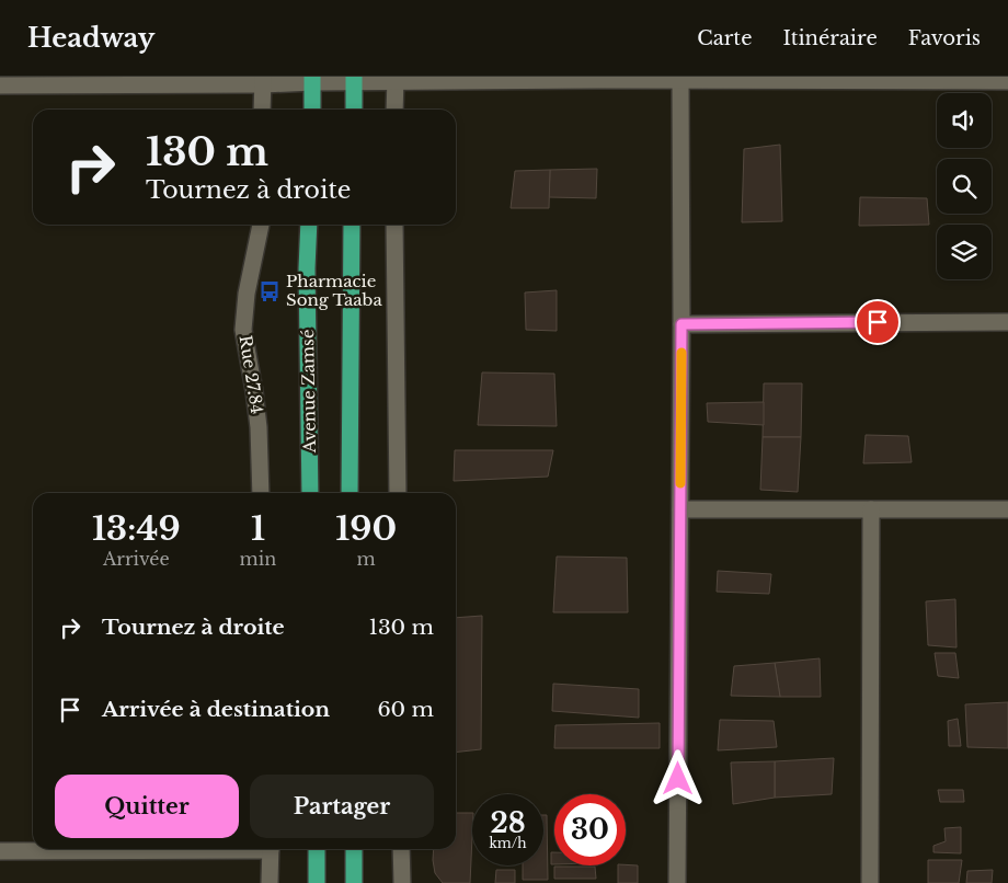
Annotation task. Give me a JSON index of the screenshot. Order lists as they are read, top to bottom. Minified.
{"streets":{"highway":["Avenue Zamsé"],"street":["Rue 27.84"]},"places":{"bus stop":["Pharmacie Song Taaba"]},"page":{"header":"Headway","nav":["Carte","Itinéraire","Favoris"],"turn":["130 m","Tournez à droite"],"eta":["13:49","Arrivée","1","min","190","m"],"list":[{"name":"Tournez à droite","value":"130 m"},{"name":"Arrivée à destination","value":"60 m"}],"buttons":["Quitter","Partager"],"speed":"28 km/h","limit":"30"}}
